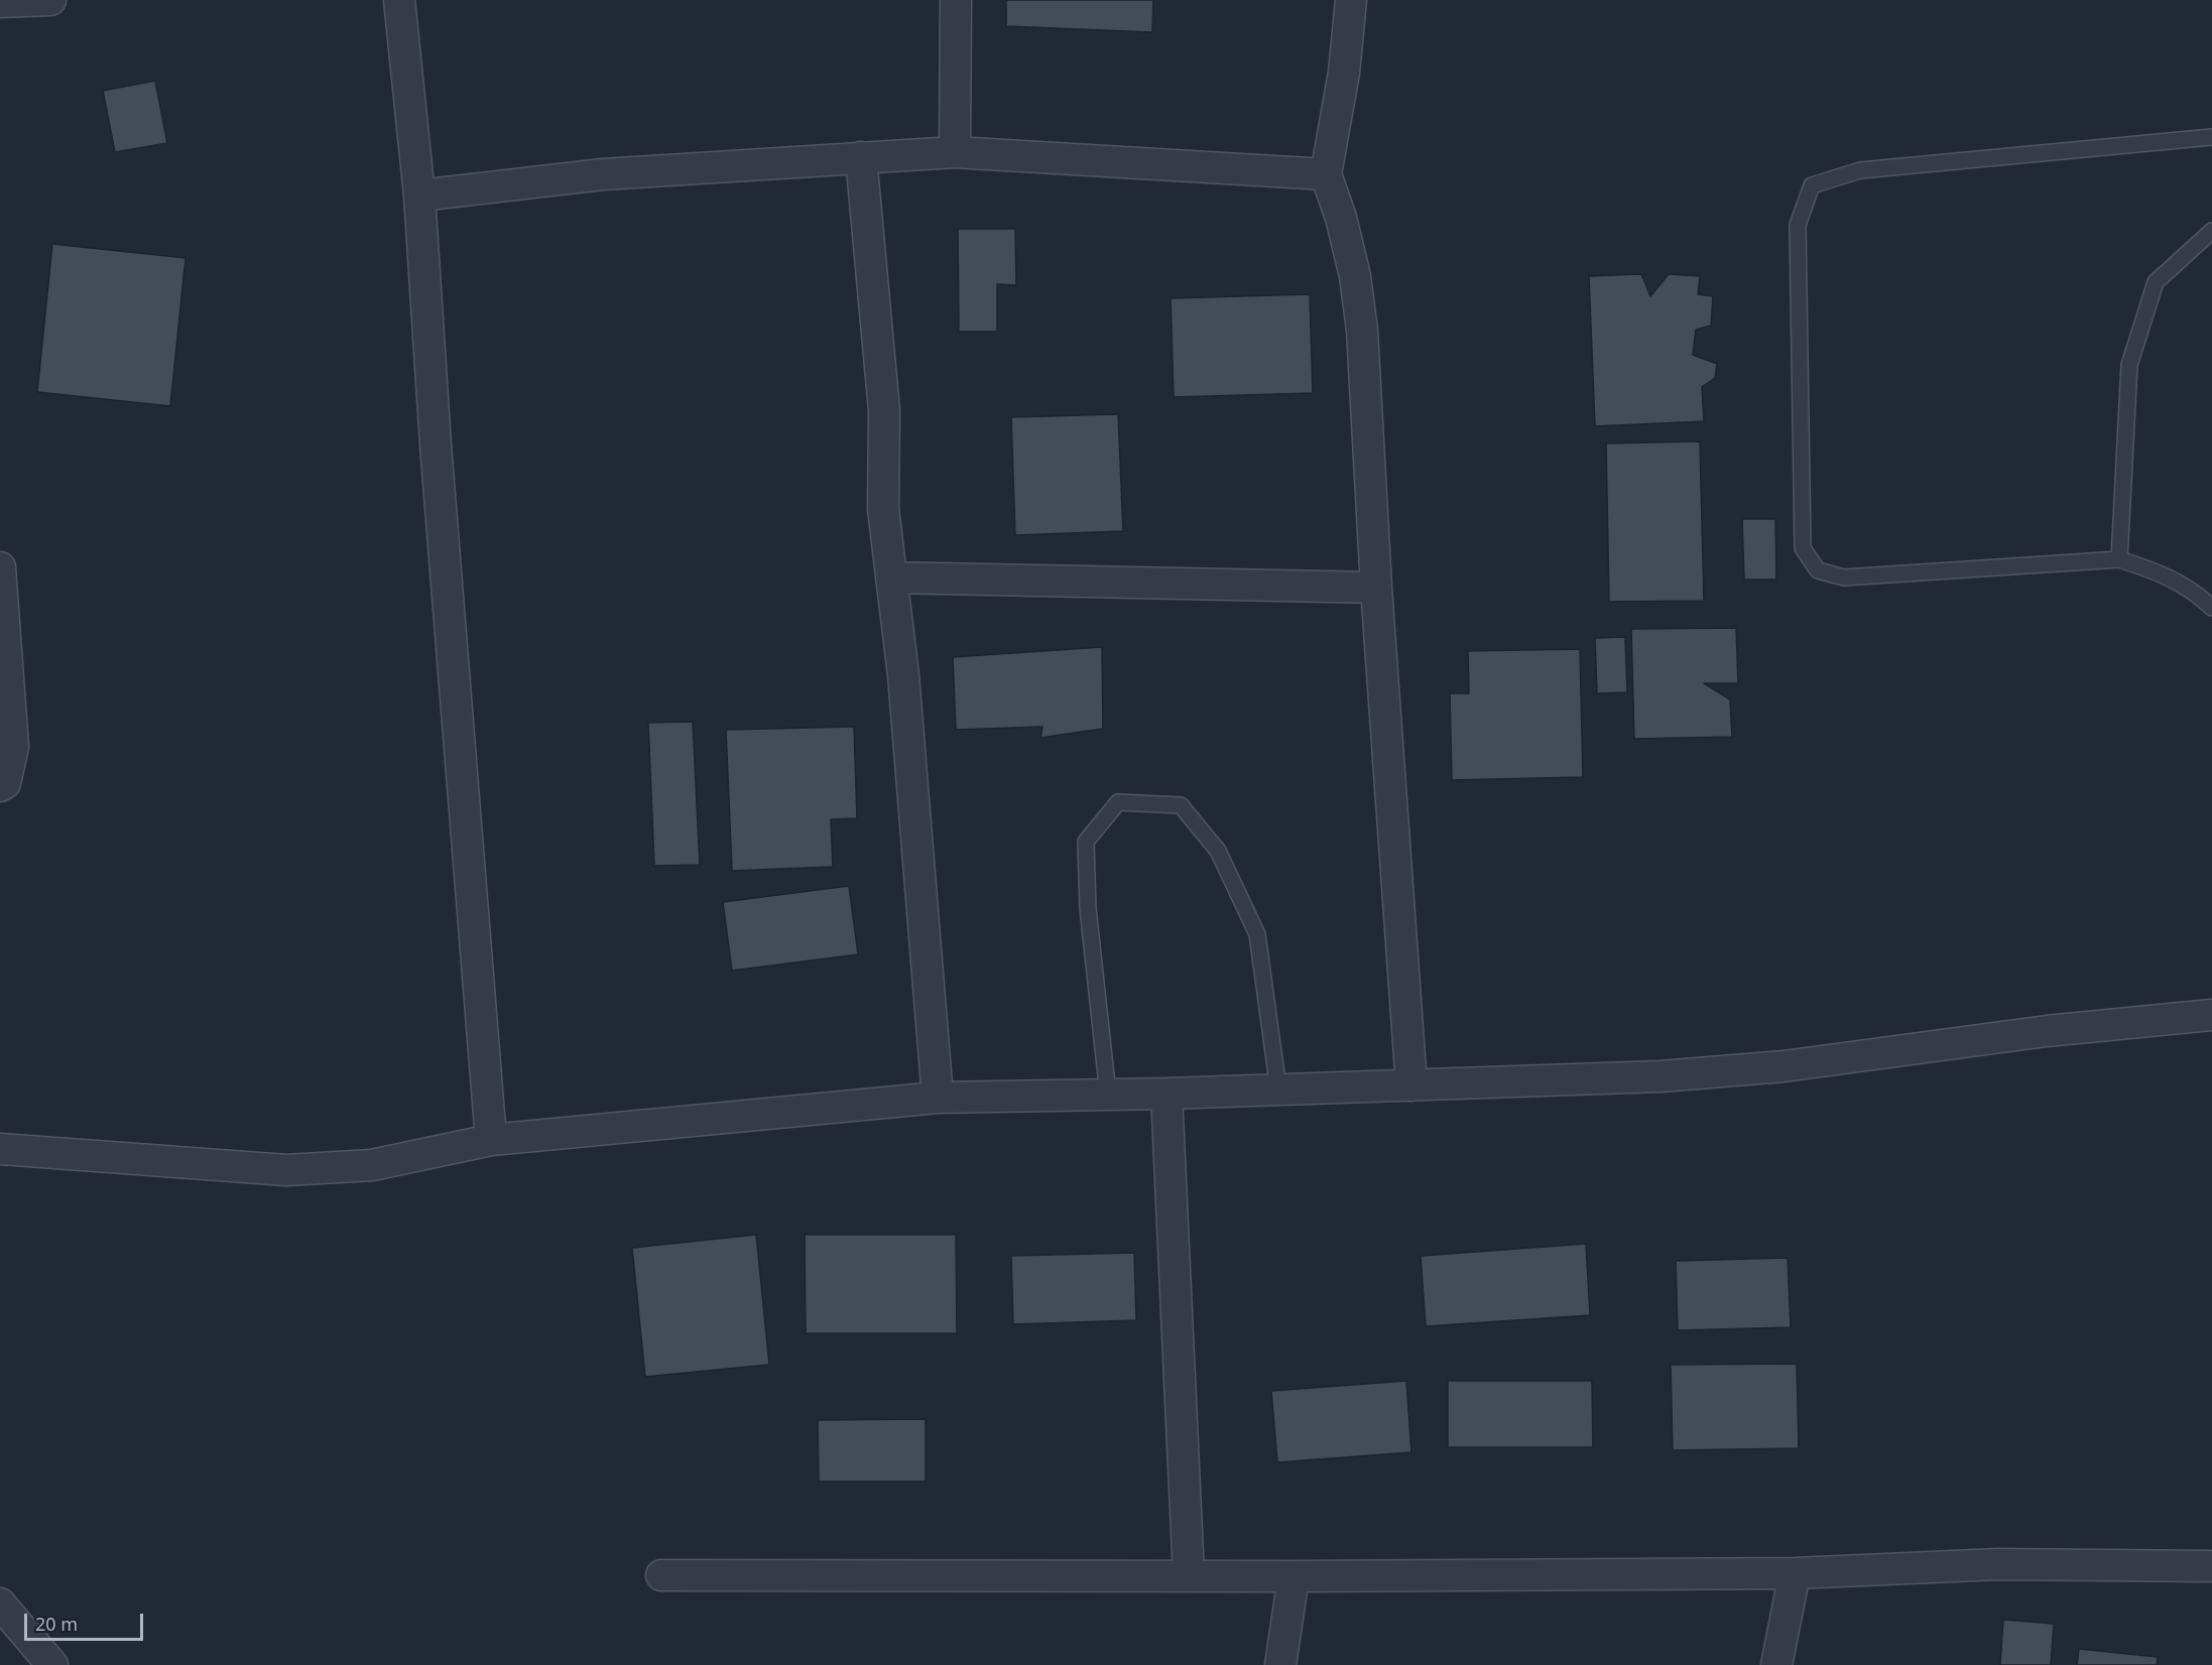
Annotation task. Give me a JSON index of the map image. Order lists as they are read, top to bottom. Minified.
{"scale_bar":"20 m"}
